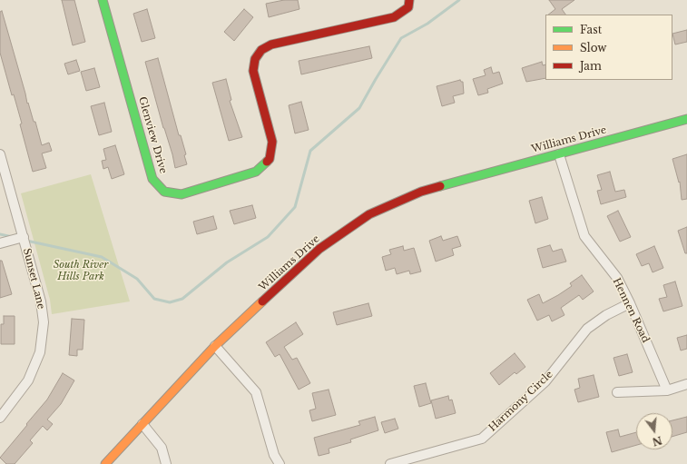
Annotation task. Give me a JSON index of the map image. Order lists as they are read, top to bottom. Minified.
{"streets":{"main road":["Glenview Drive","Williams Drive"],"street":["Sunset Lane","Hennen Road","Harmony Circle"]},"crossings":[["Williams Drive","Hennen Road"],["Hennen Road","Harmony Circle"]],"parks":["South River Hills Park"],"legend":["Fast","Slow","Jam"],"north":"bottom"}
